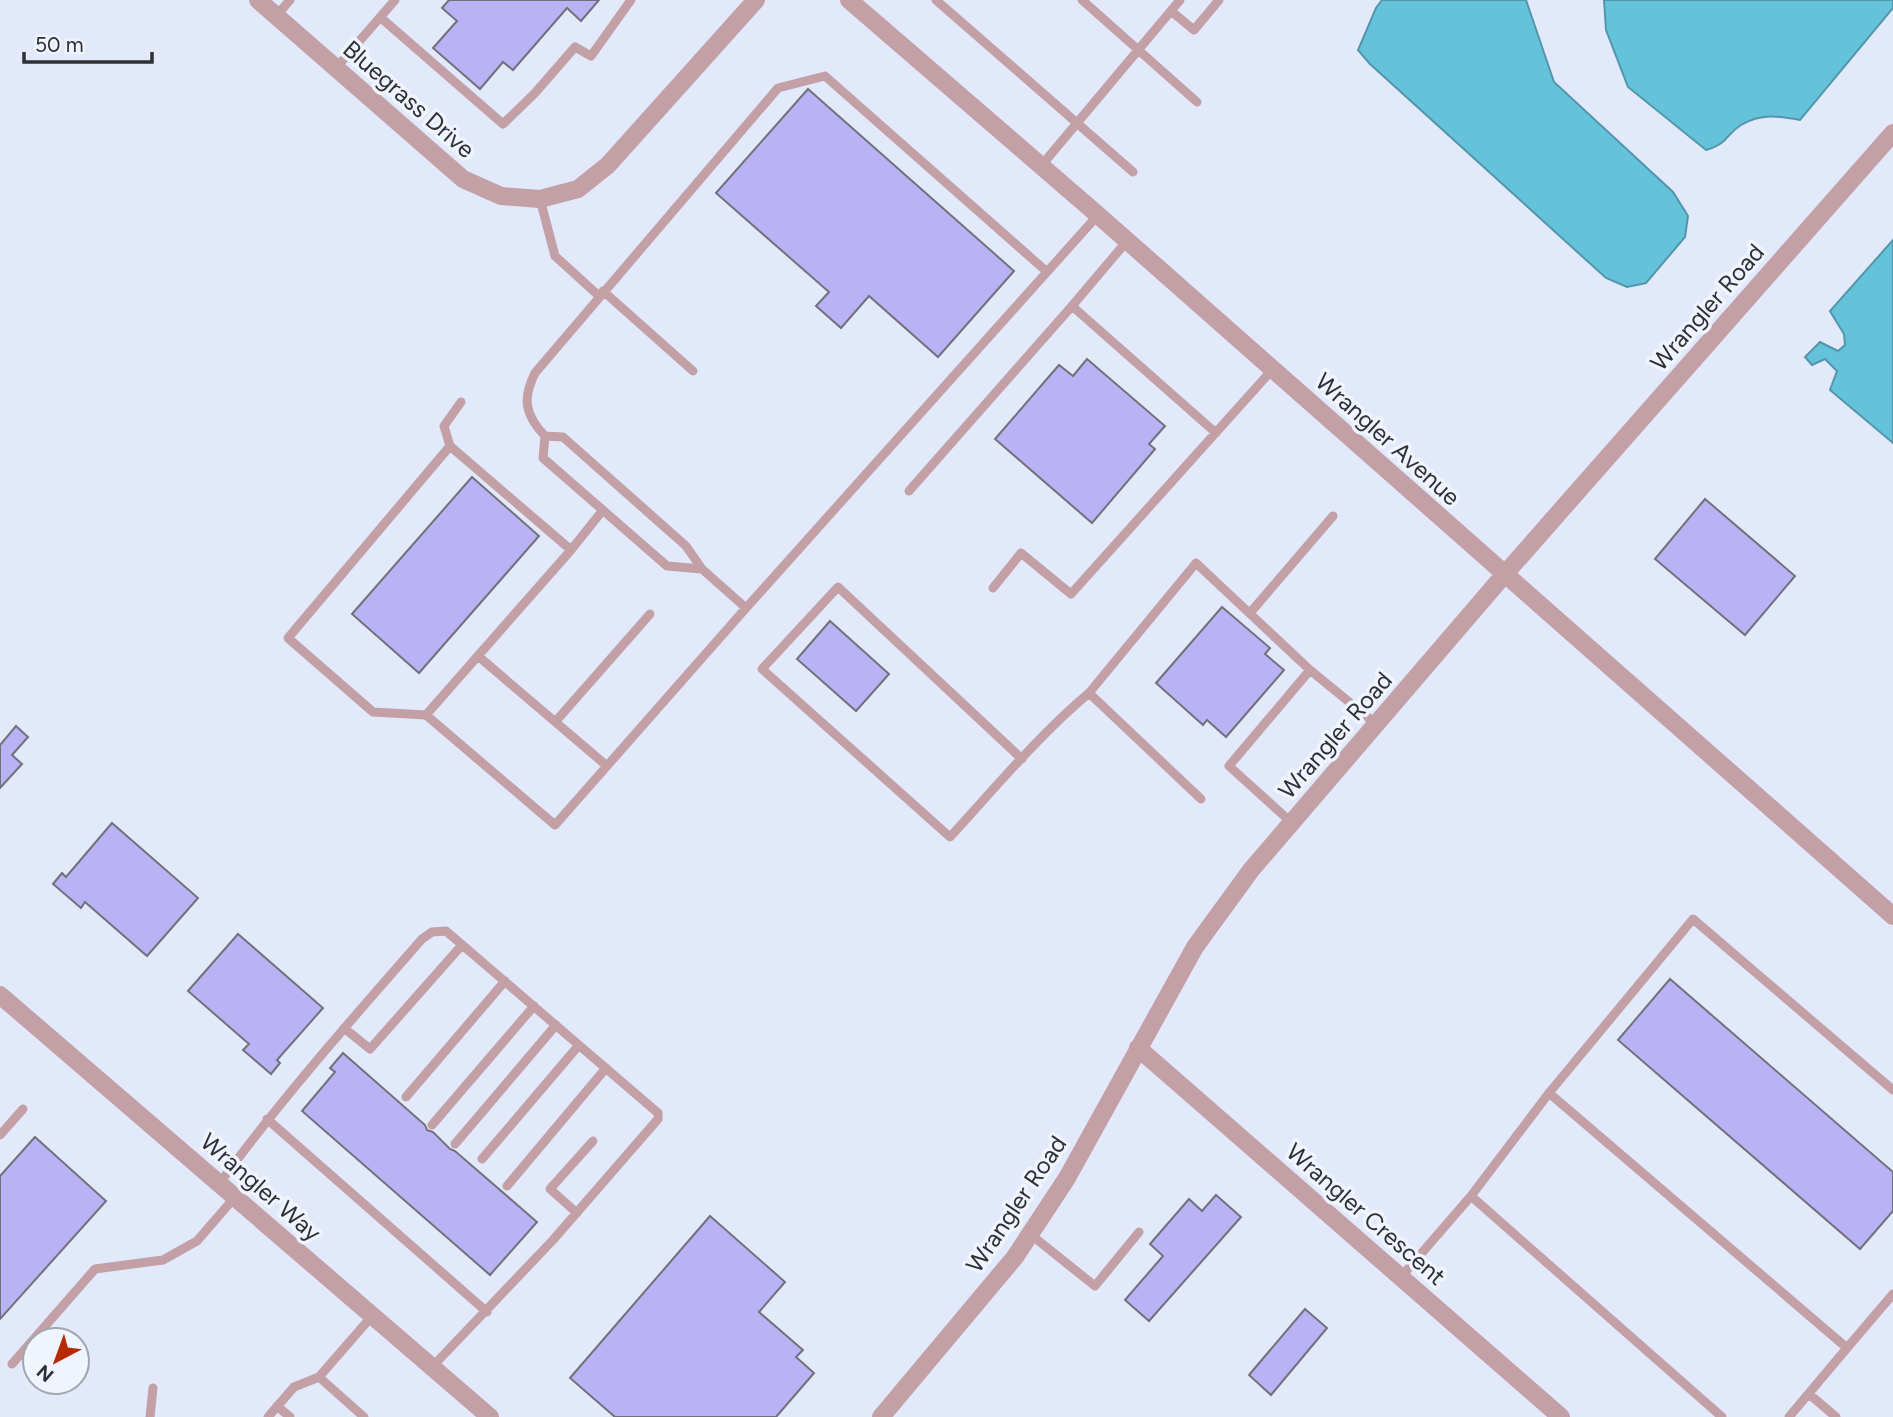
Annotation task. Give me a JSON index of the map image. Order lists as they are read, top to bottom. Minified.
{"streets":{"street":["Bluegrass Drive","Wrangler Road","Wrangler Avenue","Wrangler Way","Wrangler Crescent"]},"crossings":[["Wrangler Road","Wrangler Avenue"],["Wrangler Road","Wrangler Crescent"]],"scale_bar":"50 m","north":"bottom left"}
